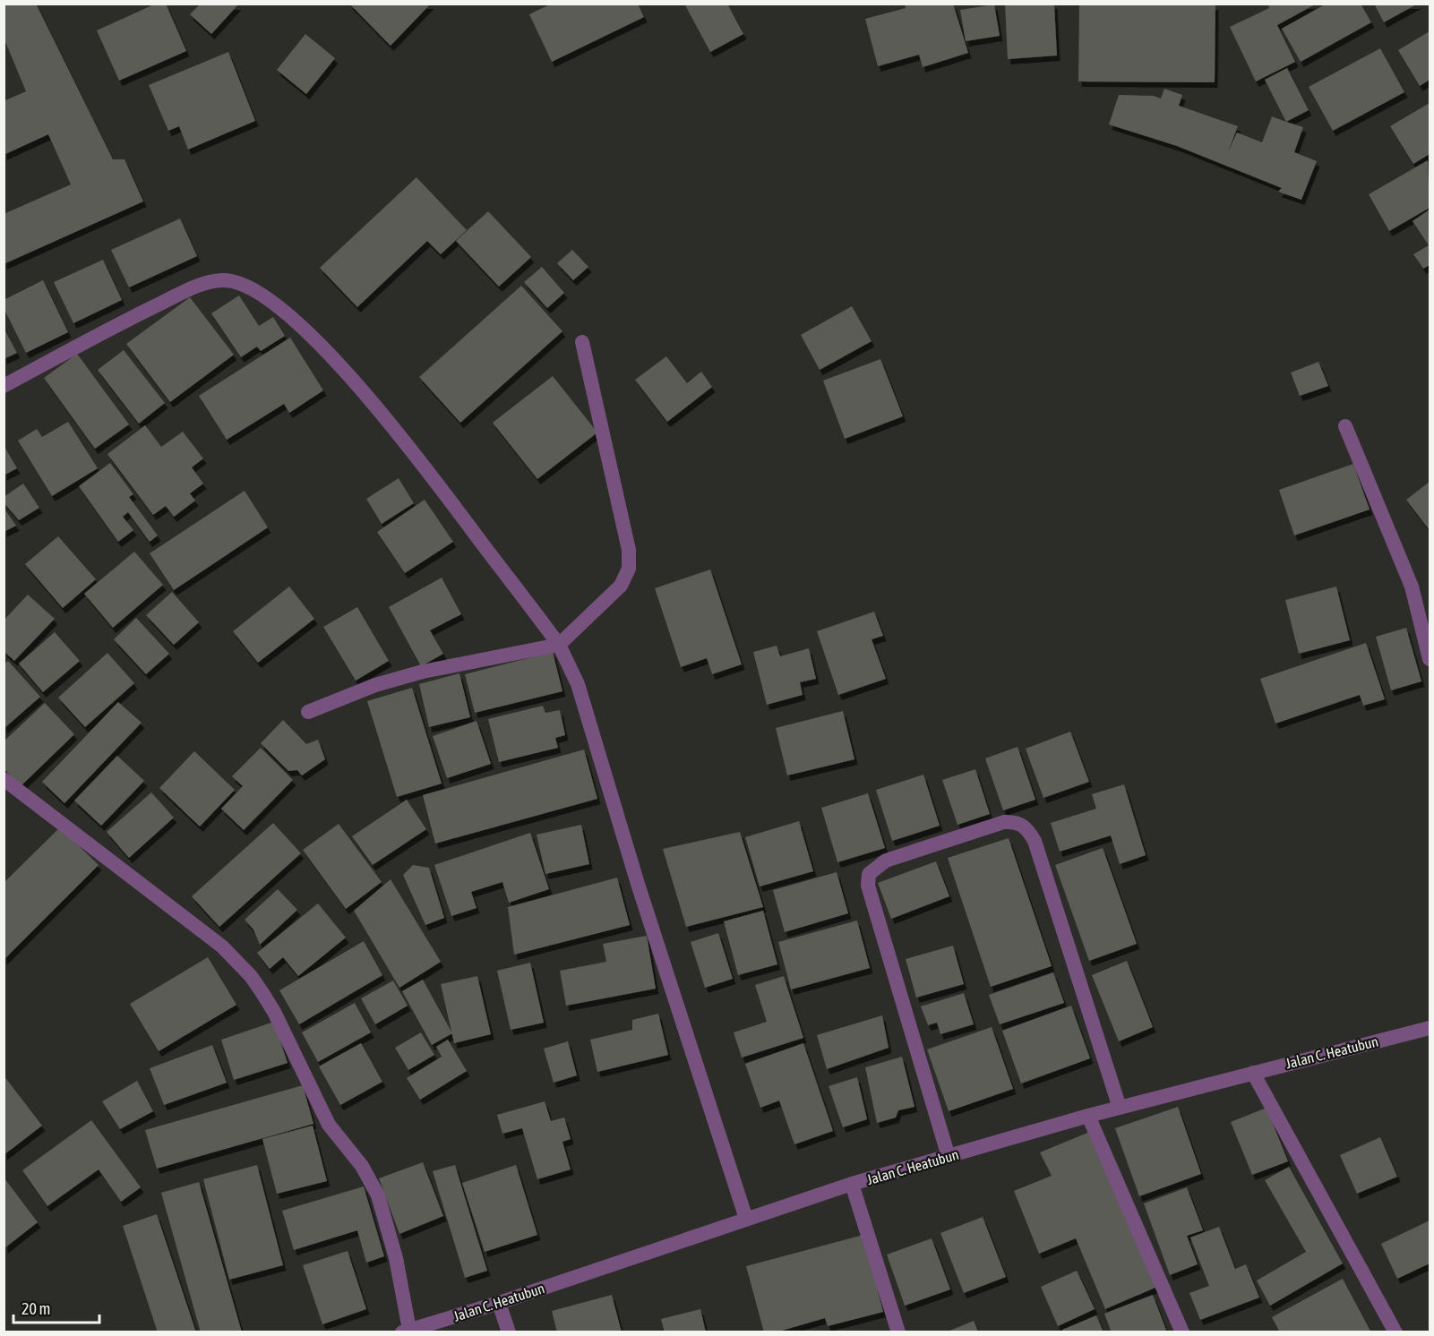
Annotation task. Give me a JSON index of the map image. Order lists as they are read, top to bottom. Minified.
{"streets":{"street":["Jalan C. Heatubun"]},"scale_bar":"20 m"}
